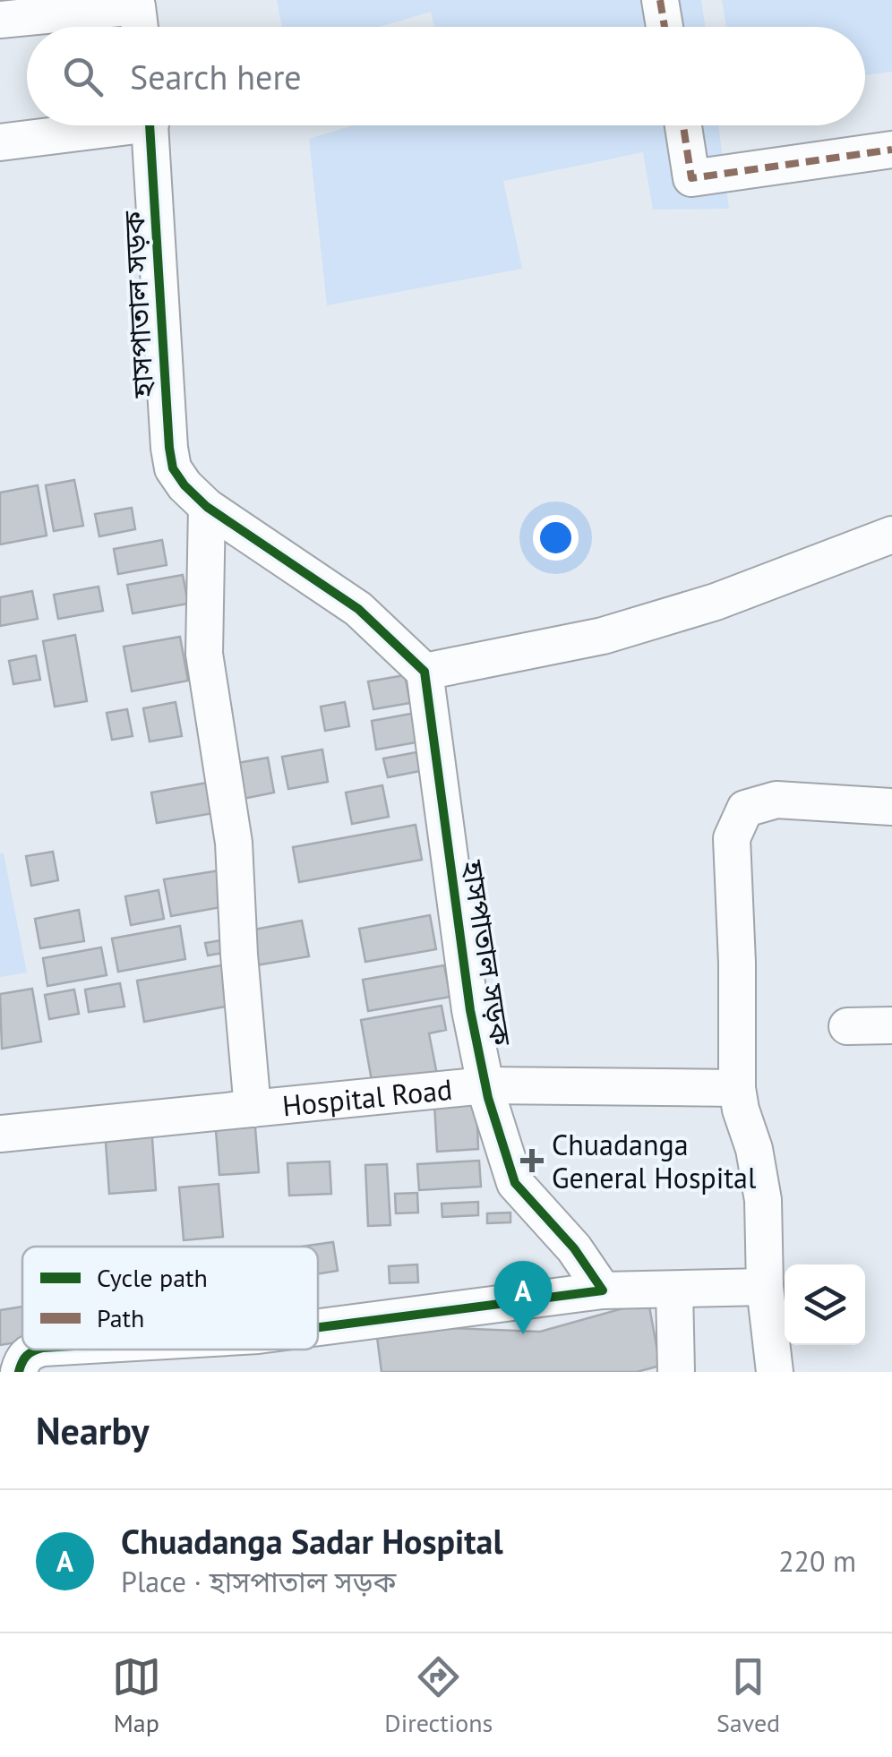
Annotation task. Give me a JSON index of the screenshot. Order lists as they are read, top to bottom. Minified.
{"streets":{"street":["হাসপাতাল সড়ক","Hospital Road"]},"crossings":[["হাসপাতাল সড়ক","Hospital Road"]],"places":{"health":["Chuadanga General Hospital"]},"legend":["Cycle path","Path"],"page":{"search":"Search here","pins":"A","heading":"Nearby","list":[{"mark":"A","name":"Chuadanga Sadar Hospital","note":"Place · হাসপাতাল সড়ক","value":"220 m"}],"nav":["Map","Directions","Saved"]}}
